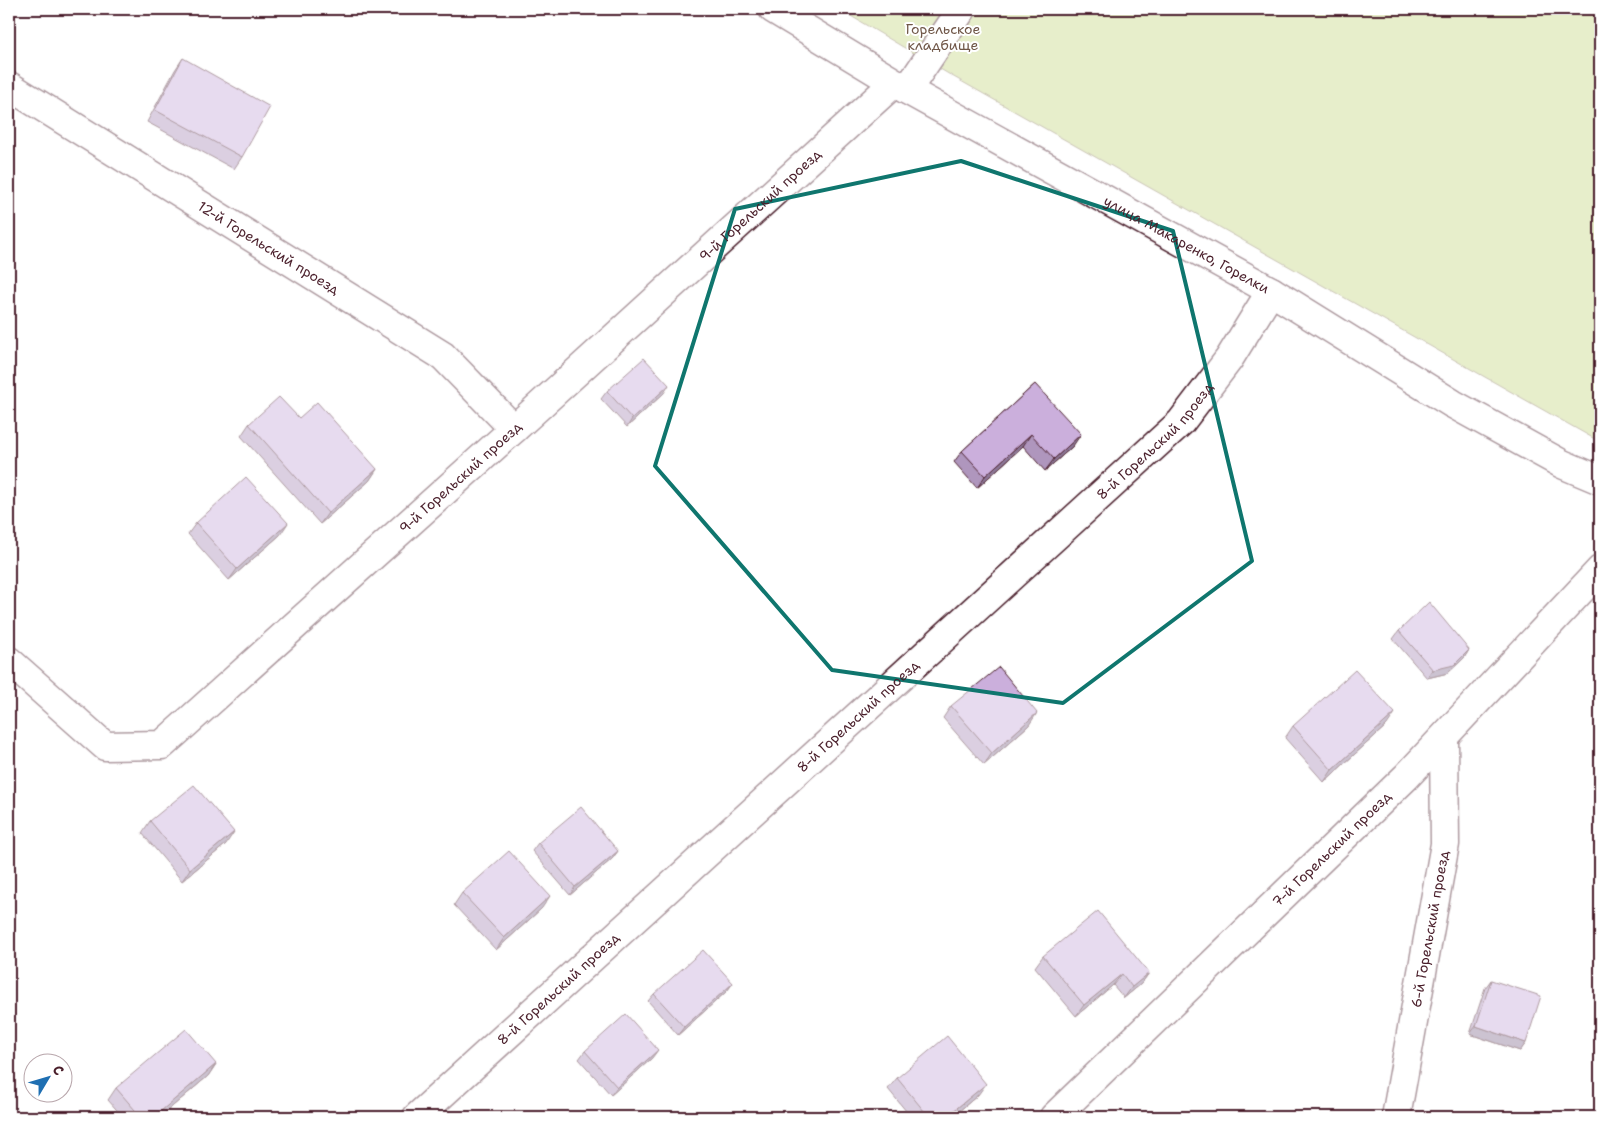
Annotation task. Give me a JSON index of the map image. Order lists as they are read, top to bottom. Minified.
{"streets":{"street":["9-й Горельский проезд","улица Макаренко, Горелки","12-й Горельский проезд","8-й Горельский проезд","7-й Горельский проезд","6-й Горельский проезд"]},"crossings":[["9-й Горельский проезд","улица Макаренко, Горелки"],["9-й Горельский проезд","12-й Горельский проезд"],["улица Макаренко, Горелки","8-й Горельский проезд"],["7-й Горельский проезд","6-й Горельский проезд"]],"parks":["Горельское кладбище"],"north":"top right"}
